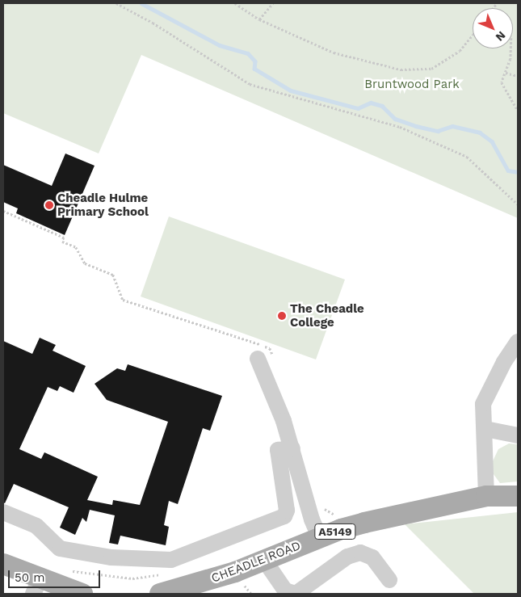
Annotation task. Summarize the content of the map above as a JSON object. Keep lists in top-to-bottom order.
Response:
{
  "streets": {
    "main road": ["A5149", "CHEADLE ROAD"]
  },
  "parks": ["Bruntwood Park"],
  "places": ["Cheadle Hulme Primary School", "The Cheadle College"],
  "scale_bar": "50 m",
  "north": "bottom right"
}
